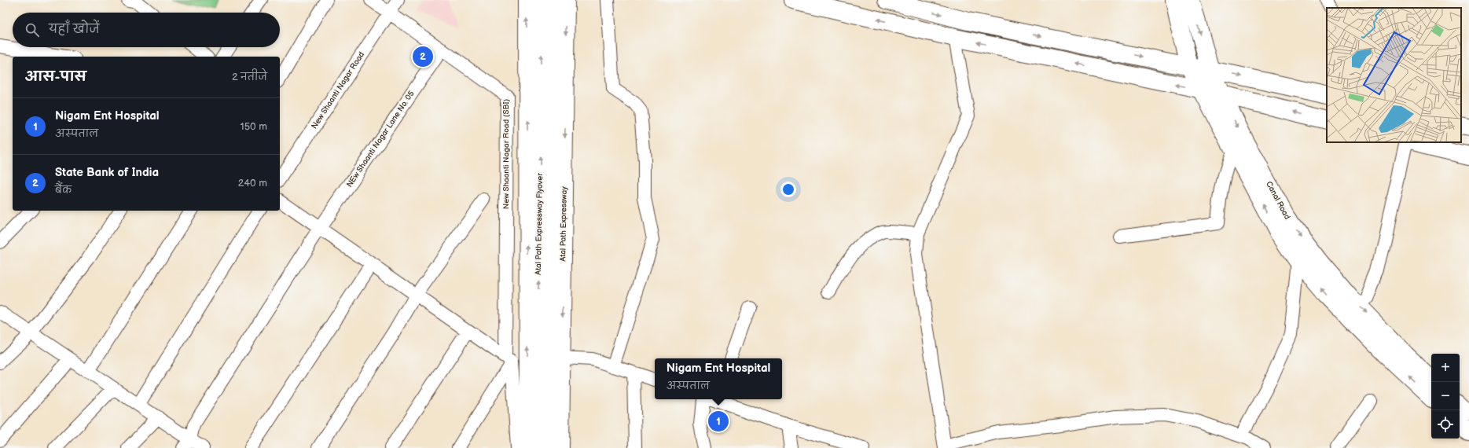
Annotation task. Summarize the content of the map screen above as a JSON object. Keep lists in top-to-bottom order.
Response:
{
  "streets": {
    "main road": ["Canal Road", "Atal Path Expressway Flyover"],
    "street": [
      "New Shaanti Nagar Road",
      "NEw Shaanti Nagar Lane No. 05",
      "New Shaanti Nagar Road (SBI)",
      "Atal Path Expressway"
    ]
  },
  "crossings": [
    ["New Shaanti Nagar Road", "New Shaanti Nagar Road (SBI)"],
    ["NEw Shaanti Nagar Lane No. 05", "New Shaanti Nagar Road (SBI)"]
  ],
  "page": {
    "search": "यहाँ खोजें",
    "pins": ["2", "1"],
    "heading": ["आस-पास", "2 नतीजे"],
    "list": [
      {
        "mark": "1",
        "name": "Nigam Ent Hospital",
        "note": "अस्पताल",
        "value": "150 m"
      },
      {
        "mark": "2",
        "name": "State Bank of India",
        "note": "बैंक",
        "value": "240 m"
      }
    ],
    "map_buttons": ["+", "−"],
    "popup": ["Nigam Ent Hospital", "अस्पताल"]
  }
}
